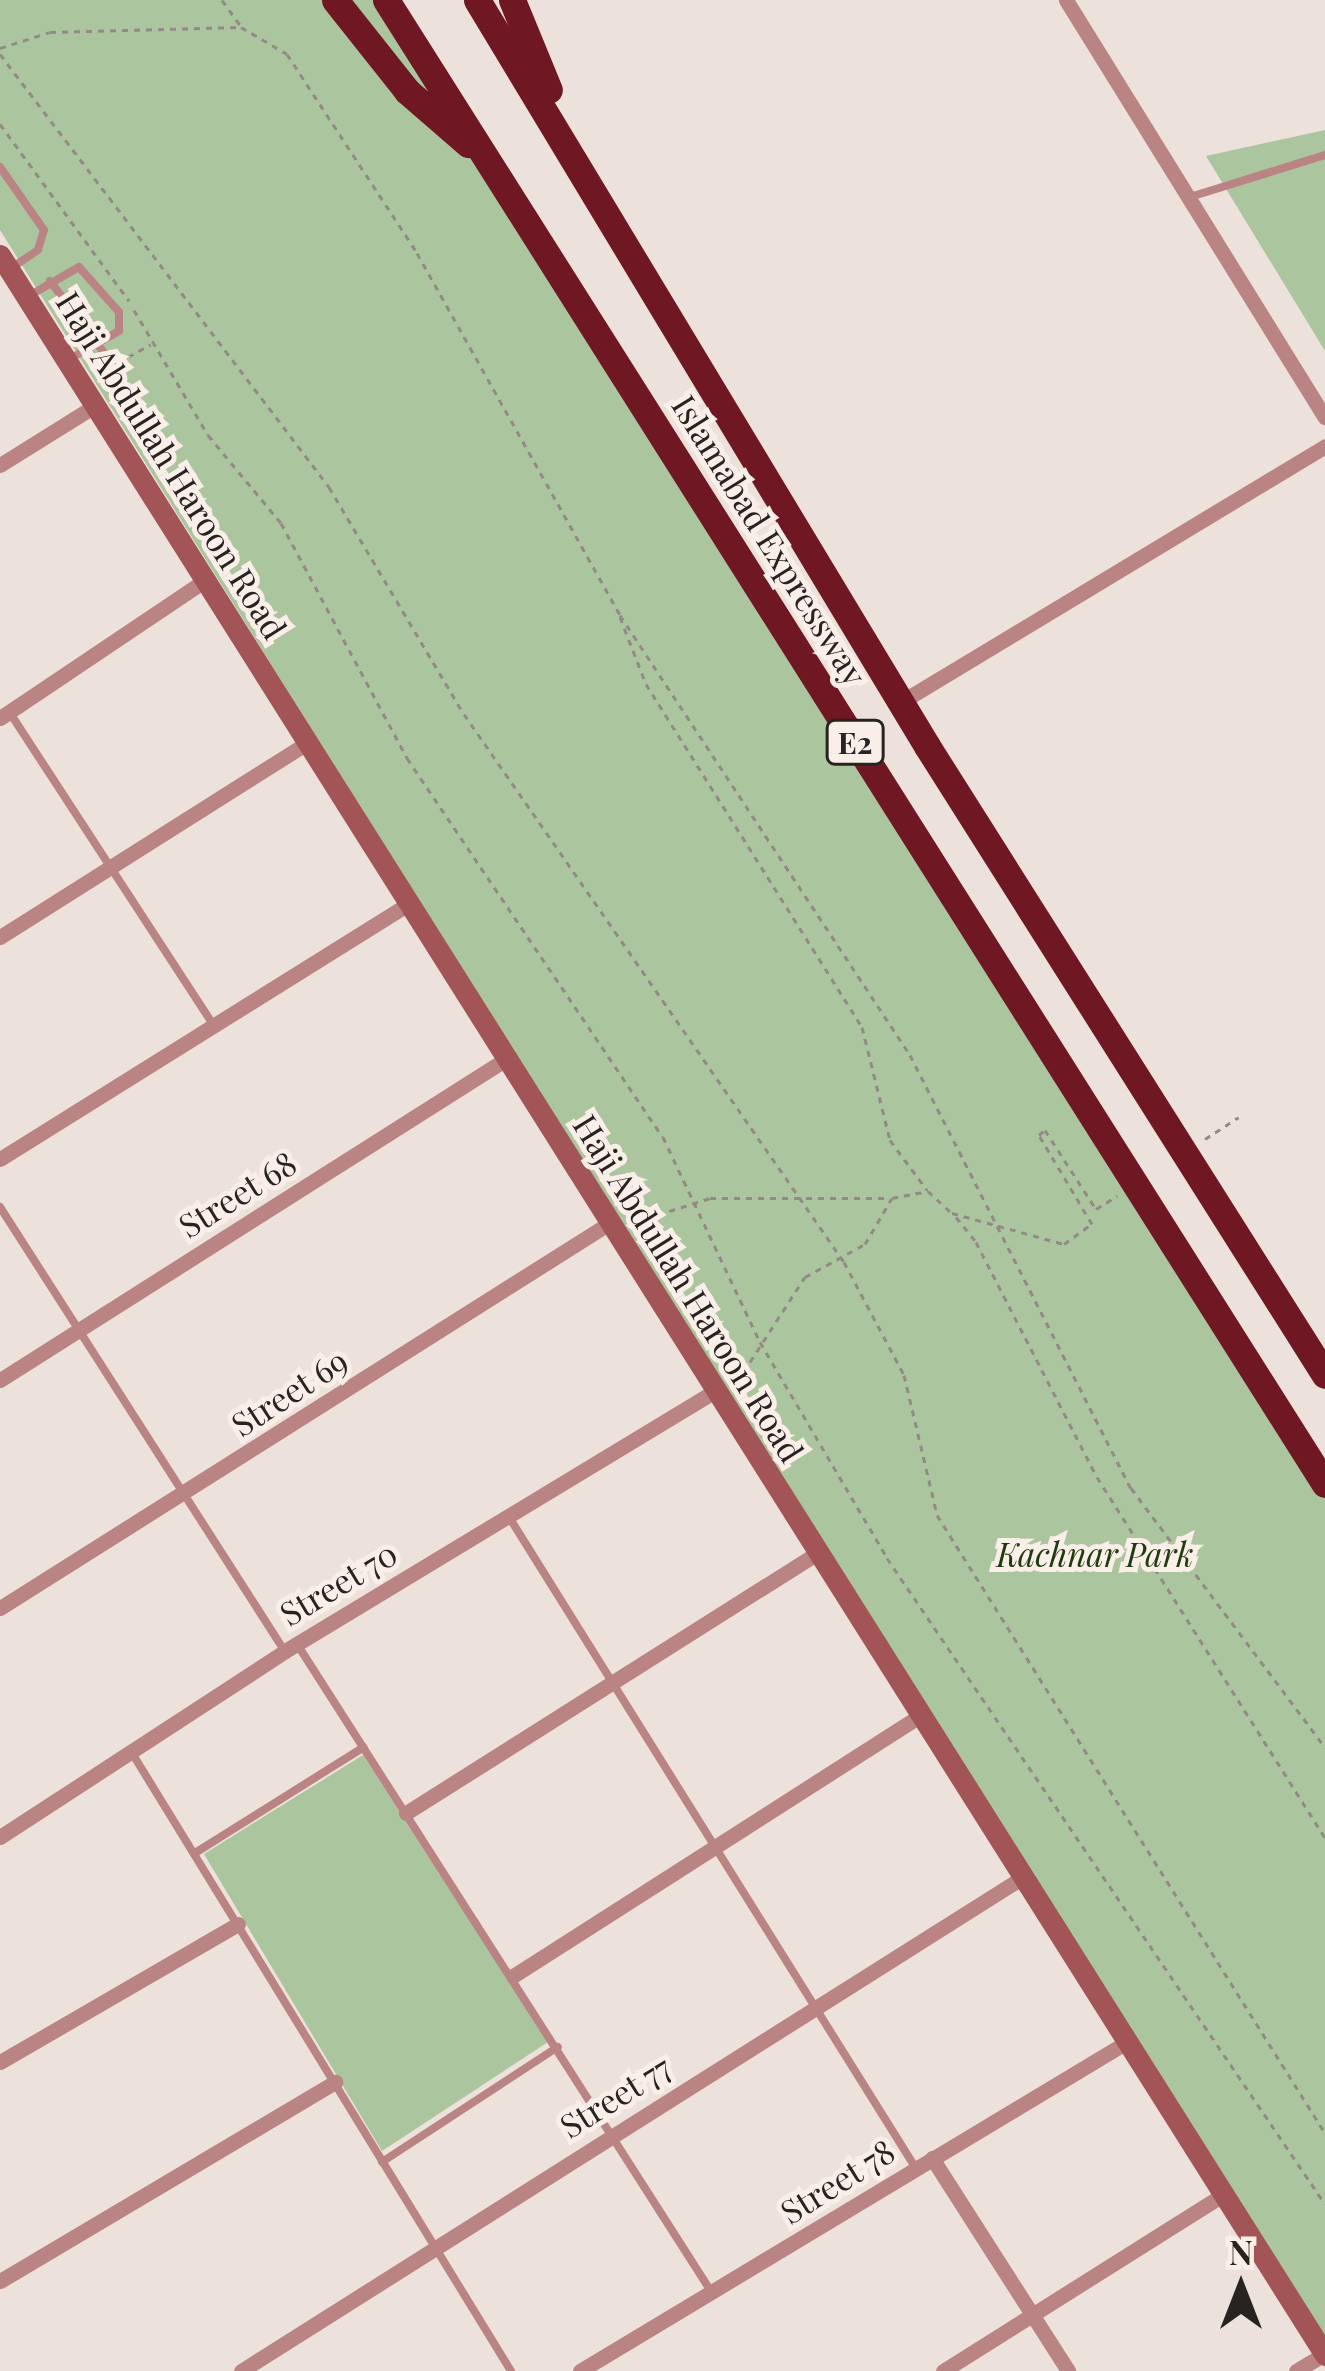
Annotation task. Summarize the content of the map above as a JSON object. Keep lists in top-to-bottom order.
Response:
{
  "streets": {
    "highway": ["Islamabad Expressway", "E2"],
    "street": [
      "Haji Abdullah Haroon Road",
      "Street 68",
      "Street 69",
      "Street 70",
      "Street 77",
      "Street 78"
    ]
  },
  "crossings": [
    ["Haji Abdullah Haroon Road", "Street 68"],
    ["Haji Abdullah Haroon Road", "Street 69"],
    ["Haji Abdullah Haroon Road", "Street 70"],
    ["Haji Abdullah Haroon Road", "Street 77"],
    ["Haji Abdullah Haroon Road", "Street 78"]
  ],
  "parks": ["Kachnar Park"],
  "north": "top"
}
